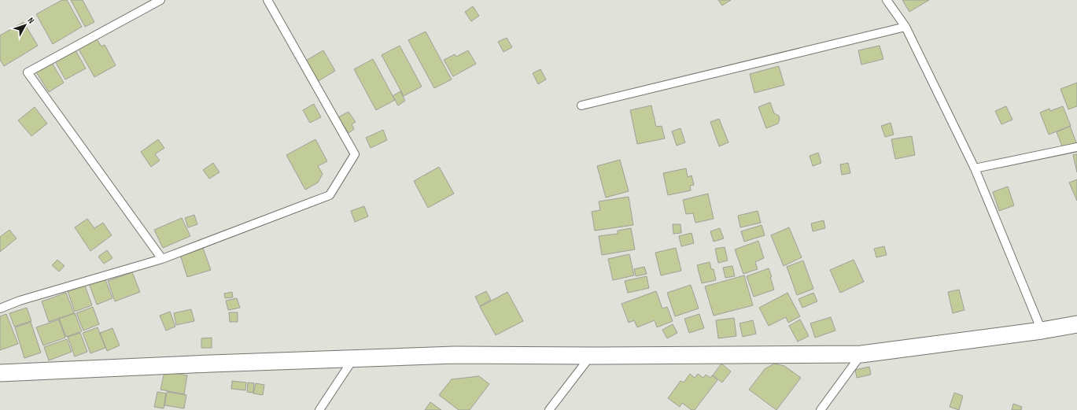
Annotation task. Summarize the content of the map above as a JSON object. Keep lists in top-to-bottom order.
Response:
{
  "north": "top right"
}
